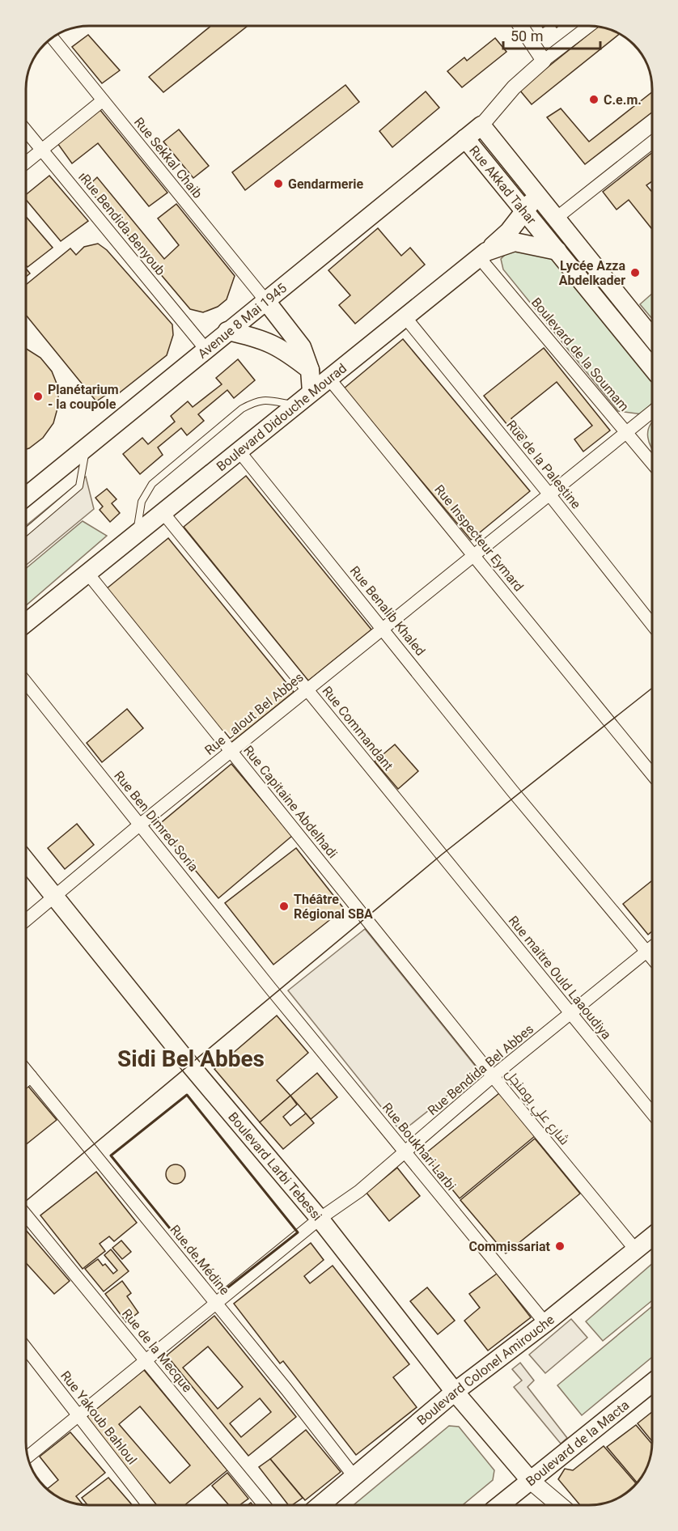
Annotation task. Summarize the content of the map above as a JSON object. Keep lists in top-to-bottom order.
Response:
{
  "streets": {
    "main road": [
      "Rue Akkad Tahar",
      "Avenue 8 Mai 1945",
      "Boulevard Didouche Mourad",
      "Boulevard Larbi Tebessi",
      "Boulevard Colonel Amirouche",
      "Boulevard de la Macta"
    ],
    "street": [
      "Rue Sekkal Chaib",
      "Rue Bendida Benyoub",
      "Boulevard de la Soumam",
      "Rue de la Palestine",
      "Rue Inspecteur Eymard",
      "Rue Benalib Khaled",
      "Rue Lalout Bel Abbes",
      "Rue Commandant",
      "Rue Capitaine Abdelhadi",
      "Rue Ben Dimred Soria",
      "Rue maitre Ould Laaoudiya",
      "Rue Bendida Bel Abbes",
      "شارع علي بومنجل",
      "Rue Boukhari Larbi",
      "Rue de Médine",
      "Rue de la Mecque",
      "Rue Yakoub Bahloul"
    ]
  },
  "crossings": [
    ["Rue Sekkal Chaib", "Avenue 8 Mai 1945"],
    ["Rue Akkad Tahar", "Avenue 8 Mai 1945"],
    ["Rue Akkad Tahar", "Boulevard Didouche Mourad"],
    ["Rue Bendida Benyoub", "Avenue 8 Mai 1945"],
    ["Boulevard de la Soumam", "Boulevard Didouche Mourad"],
    ["Boulevard de la Soumam", "Rue Lalout Bel Abbes"],
    ["Boulevard Didouche Mourad", "Rue de la Palestine"],
    ["Boulevard Didouche Mourad", "Rue Inspecteur Eymard"],
    ["Boulevard Didouche Mourad", "Rue Benalib Khaled"],
    ["Boulevard Didouche Mourad", "Rue Commandant"],
    ["Boulevard Didouche Mourad", "Rue Capitaine Abdelhadi"],
    ["Rue de la Palestine", "Rue Lalout Bel Abbes"],
    ["Rue Inspecteur Eymard", "Rue Lalout Bel Abbes"],
    ["Rue Benalib Khaled", "Rue Lalout Bel Abbes"],
    ["Rue Benalib Khaled", "Rue Bendida Bel Abbes"],
    ["Rue Lalout Bel Abbes", "Rue Commandant"],
    ["Rue Lalout Bel Abbes", "Rue Capitaine Abdelhadi"],
    ["Rue Lalout Bel Abbes", "Rue Ben Dimred Soria"],
    ["Rue Lalout Bel Abbes", "Boulevard Larbi Tebessi"],
    ["Rue Commandant", "Rue maitre Ould Laaoudiya"],
    ["Rue Capitaine Abdelhadi", "شارع علي بومنجل"],
    ["Rue Ben Dimred Soria", "Rue Boukhari Larbi"],
    ["Rue maitre Ould Laaoudiya", "Rue Bendida Bel Abbes"],
    ["Rue Bendida Bel Abbes", "شارع علي بومنجل"],
    ["Rue Bendida Bel Abbes", "Rue Boukhari Larbi"],
    ["Rue Bendida Bel Abbes", "Boulevard Larbi Tebessi"],
    ["Rue Bendida Bel Abbes", "Rue de Médine"],
    ["Rue Bendida Bel Abbes", "Rue de la Mecque"],
    ["Rue Bendida Bel Abbes", "Rue Yakoub Bahloul"],
    ["شارع علي بومنجل", "Boulevard Colonel Amirouche"],
    ["Rue Boukhari Larbi", "Boulevard Colonel Amirouche"],
    ["Boulevard Larbi Tebessi", "Boulevard Colonel Amirouche"],
    ["Boulevard Larbi Tebessi", "Boulevard de la Macta"],
    ["Rue de Médine", "Boulevard Colonel Amirouche"]
  ],
  "districts": ["Sidi Bel Abbes"],
  "places": [
    "C.e.m.",
    "Gendarmerie",
    "Lycée Azza Abdelkader",
    "Planétarium - la coupole",
    "Théâtre Régional SBA",
    "Commissariat"
  ],
  "scale_bar": "50 m"
}
